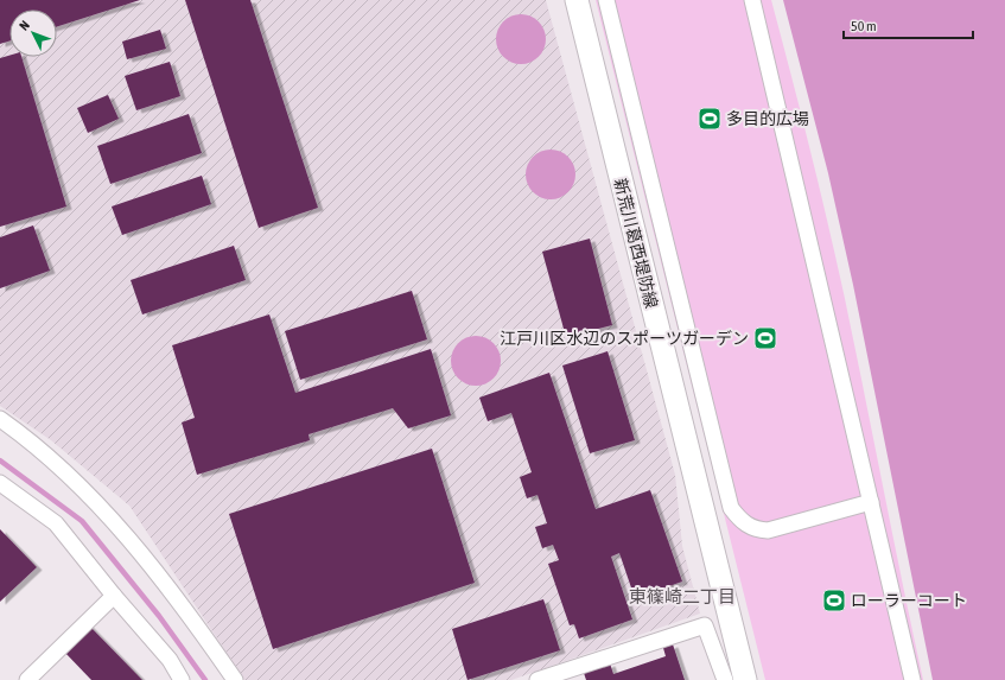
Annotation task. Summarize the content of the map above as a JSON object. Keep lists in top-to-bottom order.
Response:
{
  "streets": {
    "main road": ["新荒川葛西堤防線"]
  },
  "districts": ["東篠崎二丁目"],
  "places": {
    "sports": ["多目的広場", "江戸川区水辺のスポーツガーデン", "ローラーコート"]
  },
  "scale_bar": "50 m",
  "north": "top left"
}
